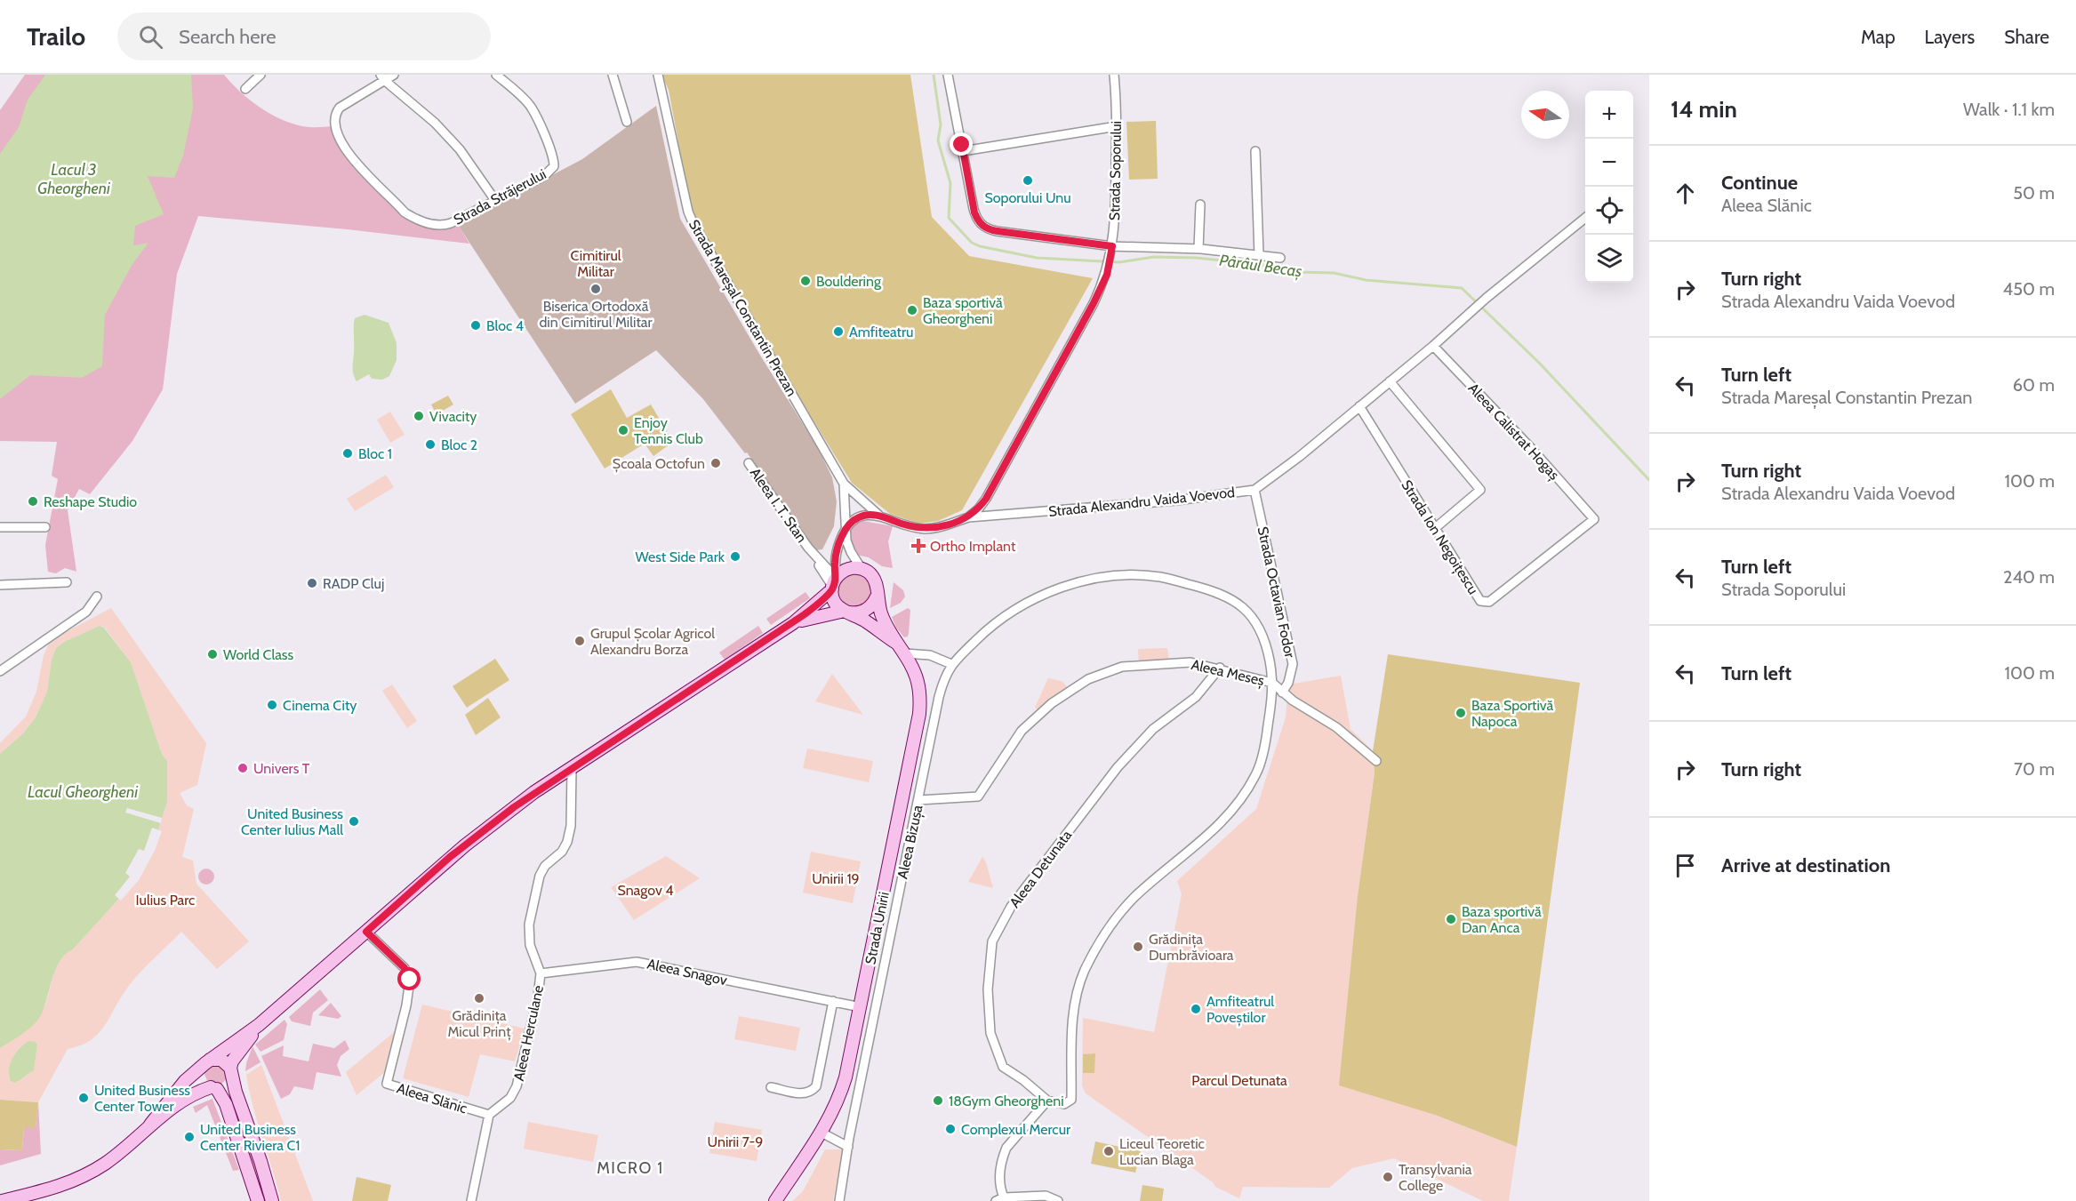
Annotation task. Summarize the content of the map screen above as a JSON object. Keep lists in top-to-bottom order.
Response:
{
  "streets": {
    "main road": ["Strada Unirii"],
    "street": [
      "Strada Soporului",
      "Strada Străjerului",
      "Strada Mareșal Constantin Prezan",
      "Aleea Calistrat Hogaș",
      "Strada Alexandru Vaida Voevod",
      "Aleea I. T. Stan",
      "Strada Ion Negoițescu",
      "Strada Octavian Fodor",
      "Aleea Meseș",
      "Aleea Bizușa",
      "Aleea Detunata",
      "Aleea Snagov",
      "Aleea Herculane",
      "Aleea Slănic"
    ]
  },
  "crossings": [
    ["Strada Soporului", "Strada Alexandru Vaida Voevod"],
    ["Strada Mareșal Constantin Prezan", "Strada Alexandru Vaida Voevod"],
    ["Strada Mareșal Constantin Prezan", "Aleea I. T. Stan"],
    ["Strada Mareșal Constantin Prezan", "Strada Unirii"],
    ["Aleea Calistrat Hogaș", "Strada Alexandru Vaida Voevod"],
    ["Aleea Calistrat Hogaș", "Strada Ion Negoițescu"],
    ["Strada Alexandru Vaida Voevod", "Strada Ion Negoițescu"],
    ["Strada Alexandru Vaida Voevod", "Strada Octavian Fodor"],
    ["Aleea I. T. Stan", "Strada Unirii"],
    ["Aleea Meseș", "Aleea Bizușa"],
    ["Aleea Meseș", "Aleea Detunata"],
    ["Aleea Bizușa", "Aleea Detunata"],
    ["Strada Unirii", "Aleea Snagov"],
    ["Aleea Snagov", "Aleea Herculane"],
    ["Aleea Herculane", "Aleea Slănic"]
  ],
  "districts": ["MICRO 1"],
  "water": ["Lacul 3 Gheorgheni", "Pârâul Becaș", "Lacul Gheorgheni"],
  "parks": [
    "Cimitirul Militar",
    "Unirii 19",
    "Snagov 4",
    "Iulius Parc",
    "Parcul Detunata",
    "Unirii 7-9"
  ],
  "places": {
    "other": [
      "Soporului Unu",
      "Bouldering",
      "Biserica Ortodoxă din Cimitirul Militar",
      "Baza sportivă Gheorgheni",
      "Bloc 4",
      "Amfiteatru",
      "Vivacity",
      "Enjoy Tennis Club",
      "Bloc 2",
      "Bloc 1",
      "Școala Octofun",
      "Reshape Studio",
      "West Side Park",
      "RADP Cluj",
      "Grupul Școlar Agricol Alexandru Borza",
      "World Class",
      "Cinema City",
      "Baza Sportivă Napoca",
      "Univers T",
      "United Business Center Iulius Mall",
      "Baza sportivă Dan Anca",
      "Grădinița Dumbrăvioara",
      "Grădinița Micul Prinț",
      "Amfiteatrul Poveștilor",
      "United Business Center Tower",
      "18Gym Gheorgheni",
      "Complexul Mercur",
      "United Business Center Riviera C1",
      "Liceul Teoretic Lucian Blaga",
      "Transylvania College"
    ],
    "health": ["Ortho Implant"]
  },
  "north": "left",
  "page": {
    "header": "Trailo",
    "search": "Search here",
    "nav": ["Map", "Layers", "Share"],
    "heading": ["14 min", "Walk · 1.1 km"],
    "map_buttons": ["+", "−"],
    "list": [
      ["Continue", "Aleea Slănic", "50 m"],
      ["Turn right", "Strada Alexandru Vaida Voevod", "450 m"],
      ["Turn left", "Strada Mareșal Constantin Prezan", "60 m"],
      ["Turn right", "Strada Alexandru Vaida Voevod", "100 m"],
      ["Turn left", "Strada Soporului", "240 m"],
      ["Turn left", "100 m"],
      ["Turn right", "70 m"],
      "Arrive at destination"
    ]
  }
}
